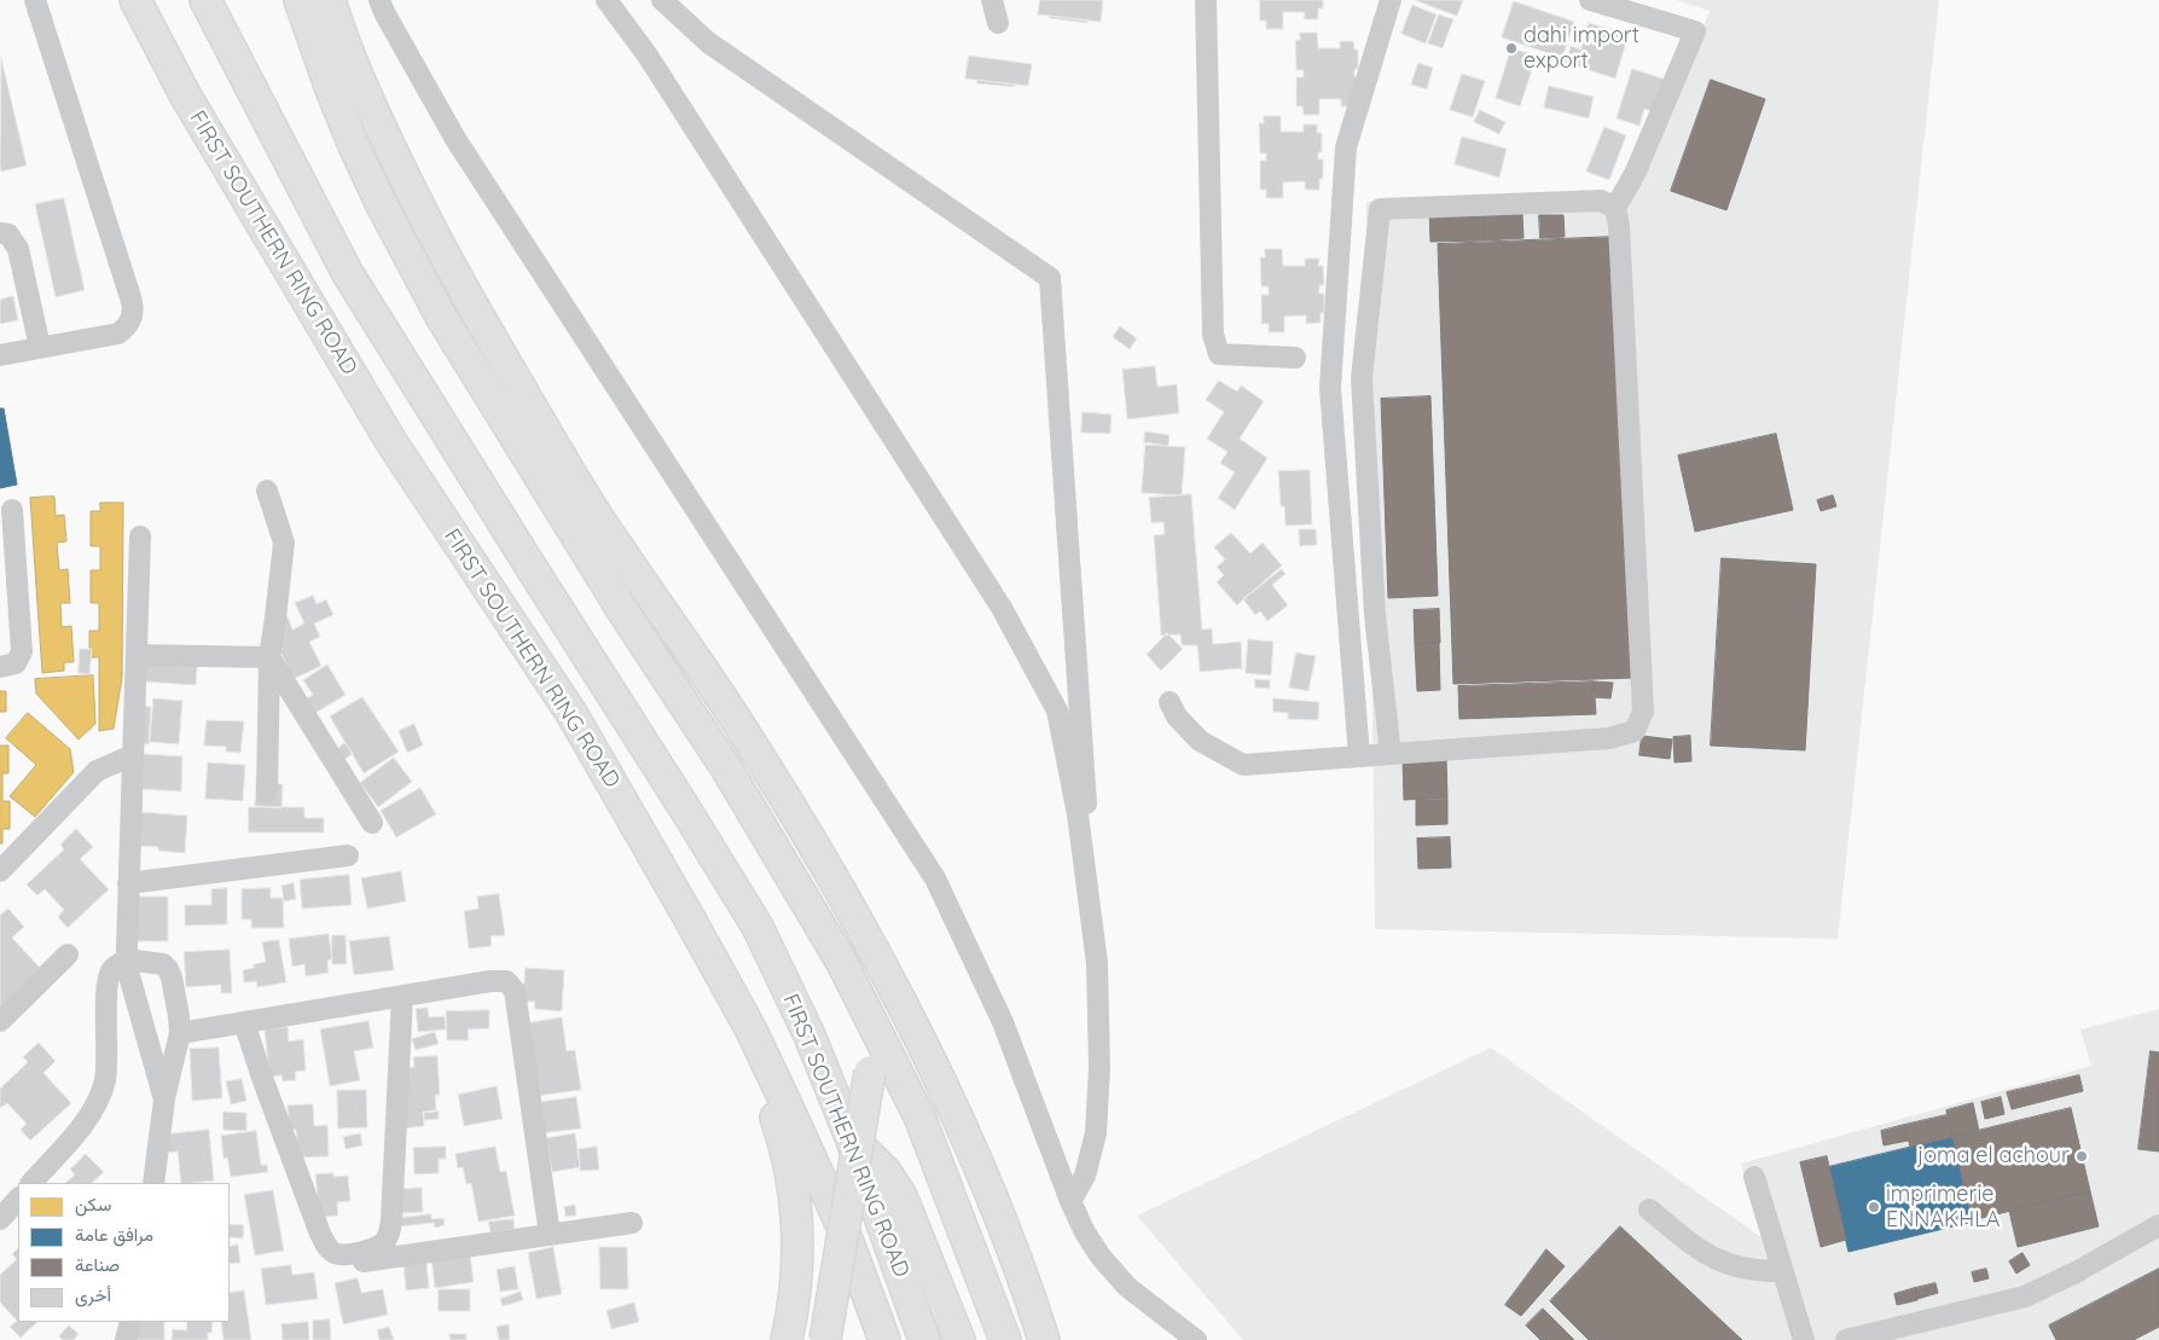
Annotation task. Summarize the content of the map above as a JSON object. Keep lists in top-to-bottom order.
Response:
{
  "streets": {
    "highway": ["FIRST SOUTHERN RING ROAD"]
  },
  "places": ["dahi import export", "joma el achour", "imprimerie ENNAKHLA"],
  "legend": [
    "سكن",
    "مرافق عامة",
    "صناعة",
    "أخرى"
  ]
}
